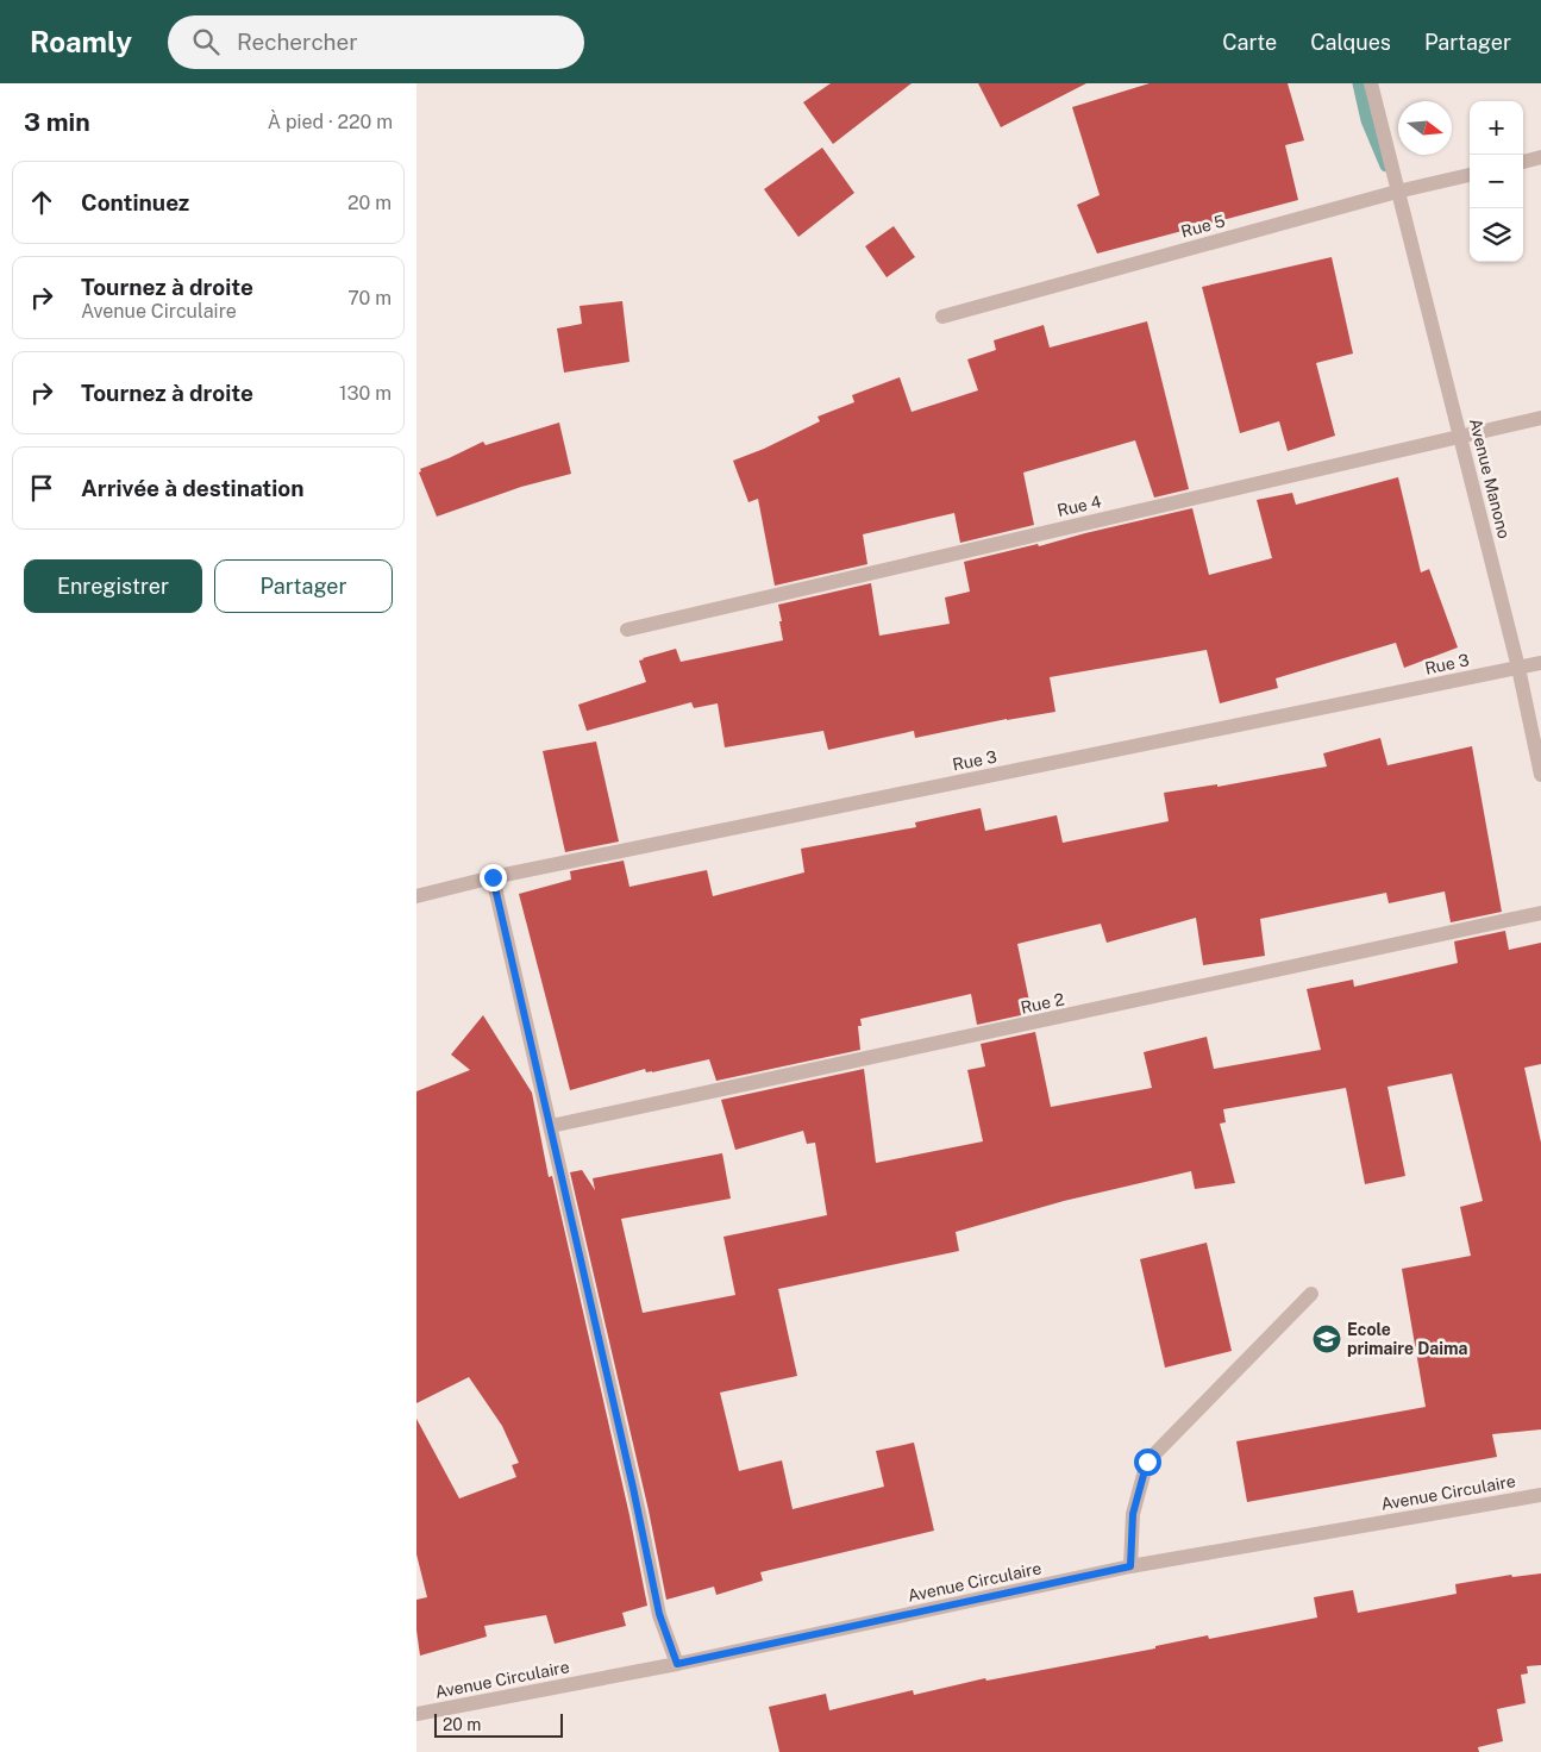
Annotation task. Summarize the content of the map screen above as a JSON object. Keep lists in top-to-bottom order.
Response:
{
  "streets": {
    "street": [
      "Rue 5",
      "Avenue Manono",
      "Rue 4",
      "Rue 3",
      "Rue 2",
      "Avenue Circulaire"
    ]
  },
  "crossings": [
    ["Rue 5", "Avenue Manono"],
    ["Avenue Manono", "Rue 4"],
    ["Avenue Manono", "Rue 3"]
  ],
  "places": {
    "school or university": ["Ecole primaire Daima"]
  },
  "scale_bar": "20 m",
  "north": "right",
  "page": {
    "header": "Roamly",
    "search": "Rechercher",
    "nav": ["Carte", "Calques", "Partager"],
    "heading": ["3 min", "À pied · 220 m"],
    "map_buttons": ["+", "−"],
    "list": [
      ["Continuez", "20 m"],
      ["Tournez à droite", "Avenue Circulaire", "70 m"],
      ["Tournez à droite", "130 m"],
      "Arrivée à destination"
    ],
    "buttons": ["Enregistrer", "Partager"],
    "scale": "20 m"
  }
}
